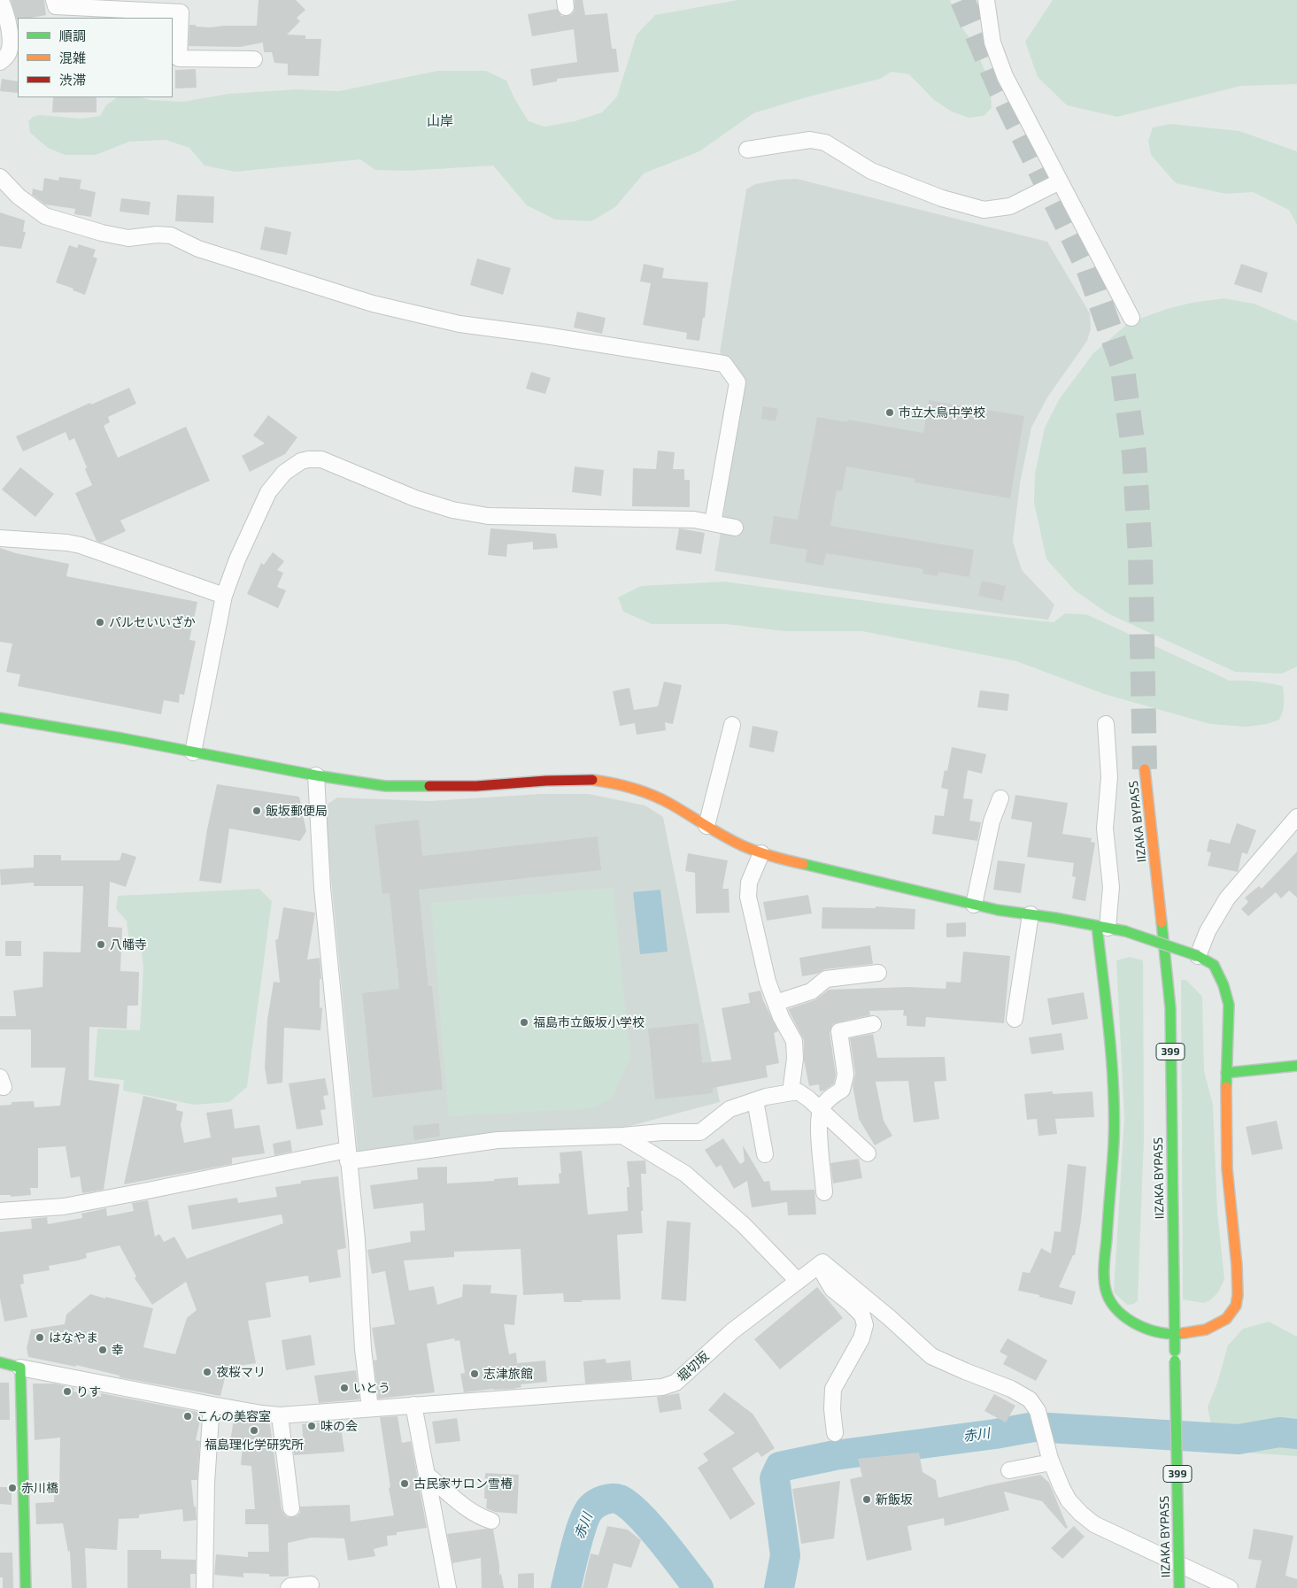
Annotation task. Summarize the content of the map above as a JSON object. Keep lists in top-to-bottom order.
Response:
{
  "streets": {
    "main road": ["IIZAKA BYPASS", "399"],
    "street": ["堀切坂"]
  },
  "districts": ["山岸"],
  "water": ["赤川"],
  "places": [
    "市立大鳥中学校",
    "パルセいいざか",
    "飯坂郵便局",
    "八幡寺",
    "福島市立飯坂小学校",
    "はなやま",
    "幸",
    "夜桜マリ",
    "志津旅館",
    "いとう",
    "りす",
    "こんの美容室",
    "味の会",
    "福島理化学研究所",
    "古民家サロン雪椿",
    "赤川橋",
    "新飯坂"
  ],
  "legend": ["順調", "混雑", "渋滞"]
}
